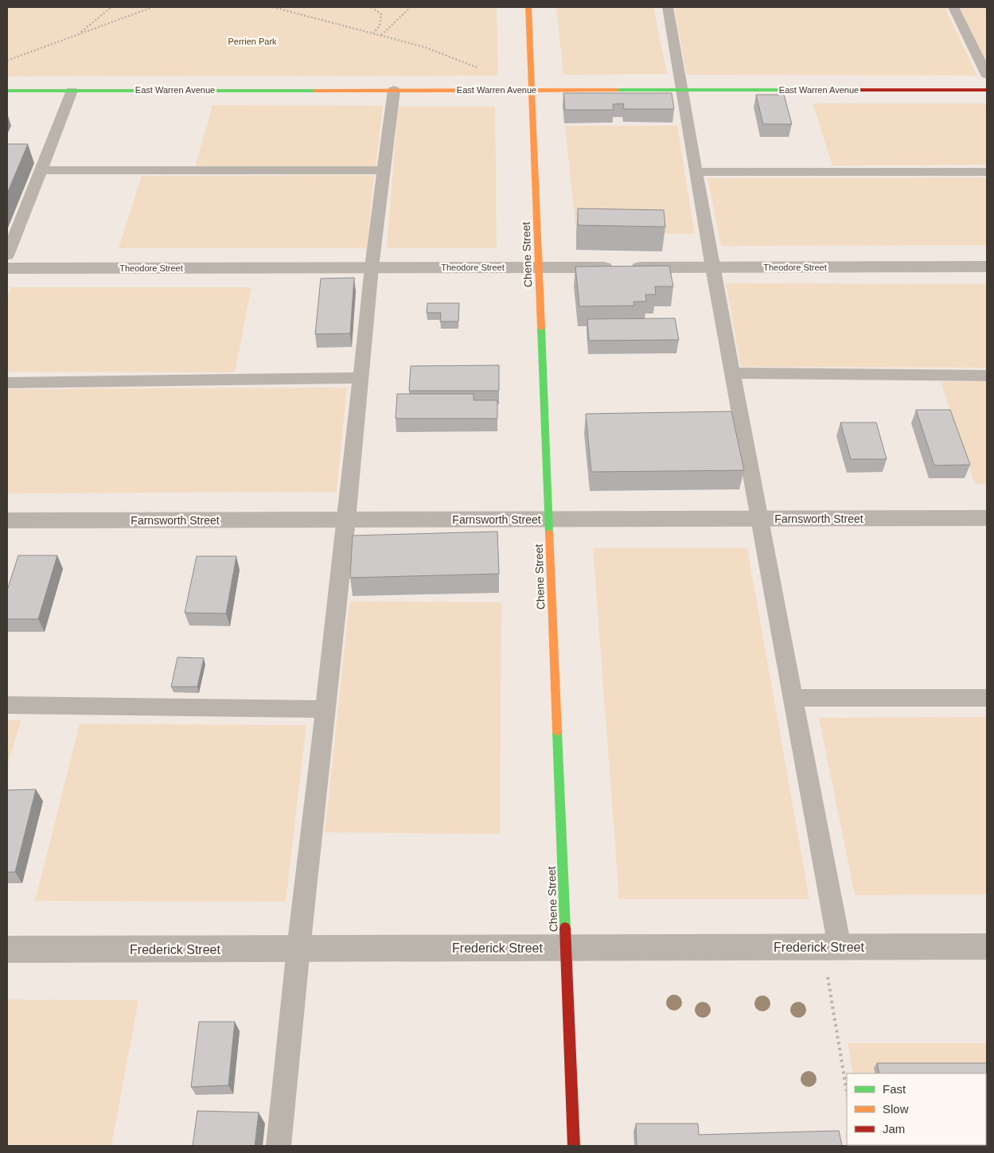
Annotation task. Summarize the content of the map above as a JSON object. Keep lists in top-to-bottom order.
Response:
{
  "streets": {
    "street": [
      "East Warren Avenue",
      "Chene Street",
      "Theodore Street",
      "Farnsworth Street",
      "Frederick Street"
    ]
  },
  "crossings": [
    ["East Warren Avenue", "Chene Street"],
    ["Chene Street", "Theodore Street"],
    ["Chene Street", "Farnsworth Street"],
    ["Chene Street", "Frederick Street"]
  ],
  "parks": ["Perrien Park"],
  "legend": ["Fast", "Slow", "Jam"]
}
